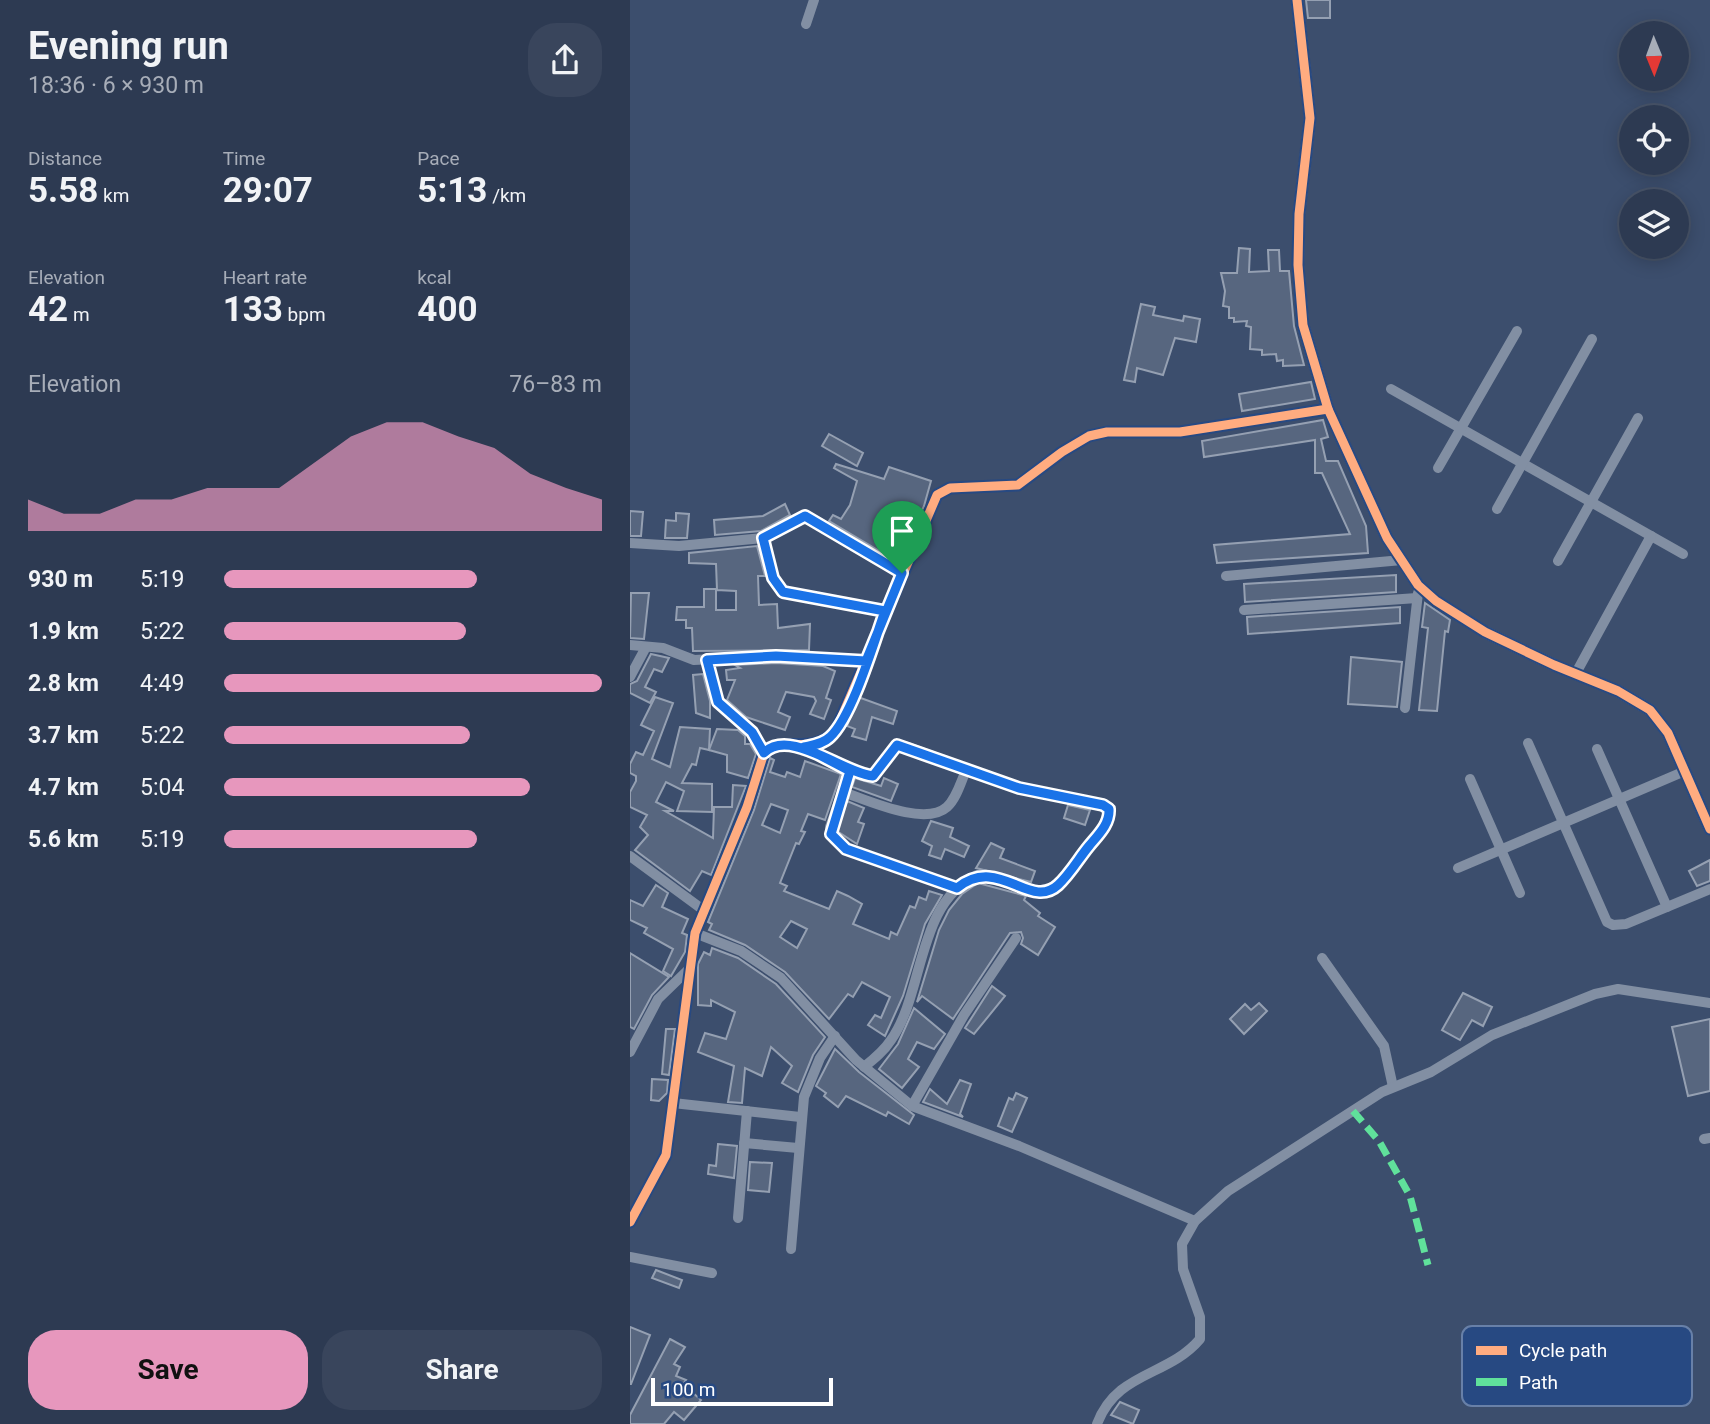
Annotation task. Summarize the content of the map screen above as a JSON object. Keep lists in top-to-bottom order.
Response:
{
  "legend": ["Cycle path", "Path"],
  "scale_bar": "100 m",
  "north": "bottom",
  "page": {
    "heading": ["Evening run", "18:36 · 6 × 930 m"],
    "stats": [
      ["Distance", "5.58 km"],
      ["Time", "29:07"],
      ["Pace", "5:13 /km"],
      ["Elevation", "42 m"],
      ["Heart rate", "133 bpm"],
      ["kcal", "400"]
    ],
    "chart": ["Elevation", "76–83 m"],
    "list": [
      {
        "name": "930 m",
        "note": "5:19"
      },
      {
        "name": "1.9 km",
        "note": "5:22"
      },
      {
        "name": "2.8 km",
        "note": "4:49"
      },
      {
        "name": "3.7 km",
        "note": "5:22"
      },
      {
        "name": "4.7 km",
        "note": "5:04"
      },
      {
        "name": "5.6 km",
        "note": "5:19"
      }
    ],
    "buttons": ["Save", "Share"],
    "scale": "100 m"
  }
}
